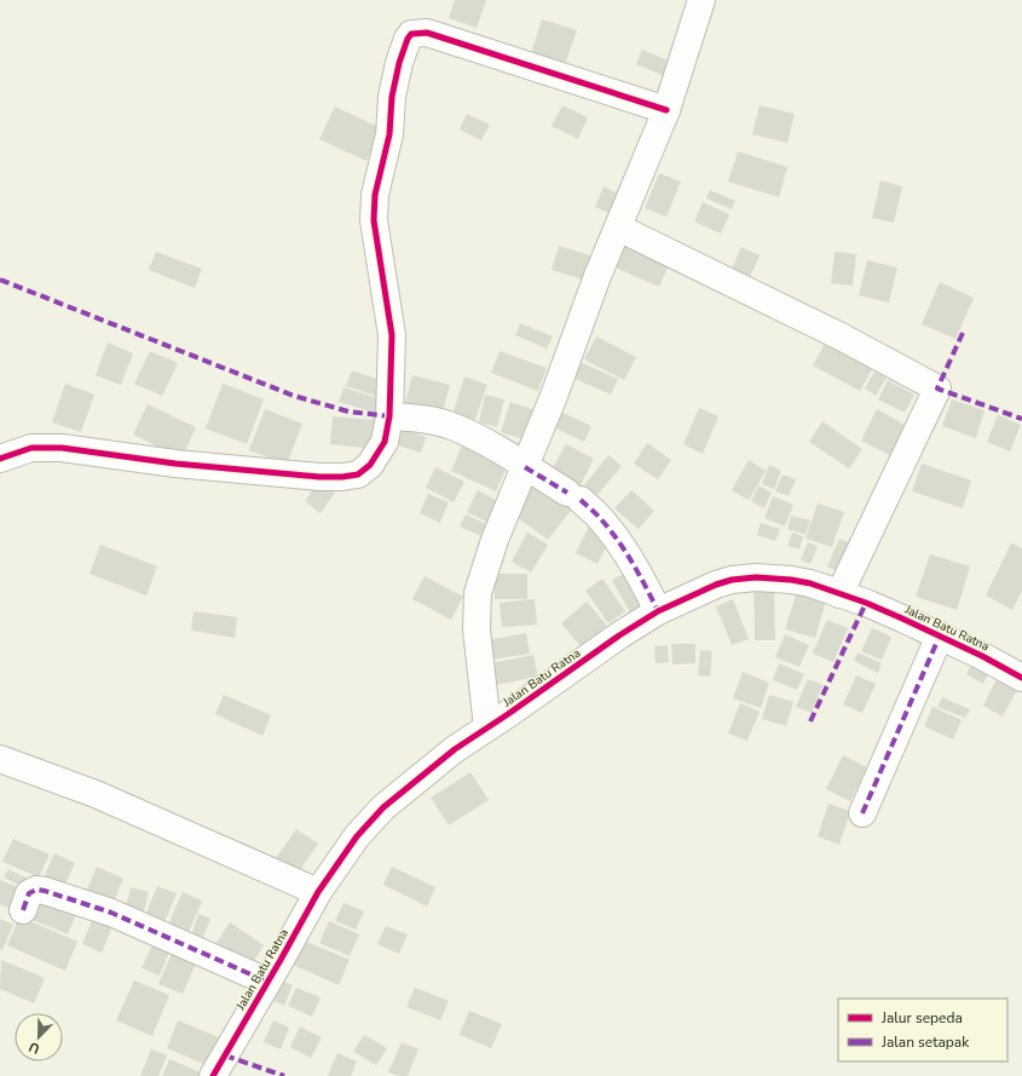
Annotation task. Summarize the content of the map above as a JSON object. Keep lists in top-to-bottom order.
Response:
{
  "streets": {
    "street": ["Jalan Batu Ratna"]
  },
  "legend": ["Jalur sepeda", "Jalan setapak"],
  "north": "bottom left"
}
